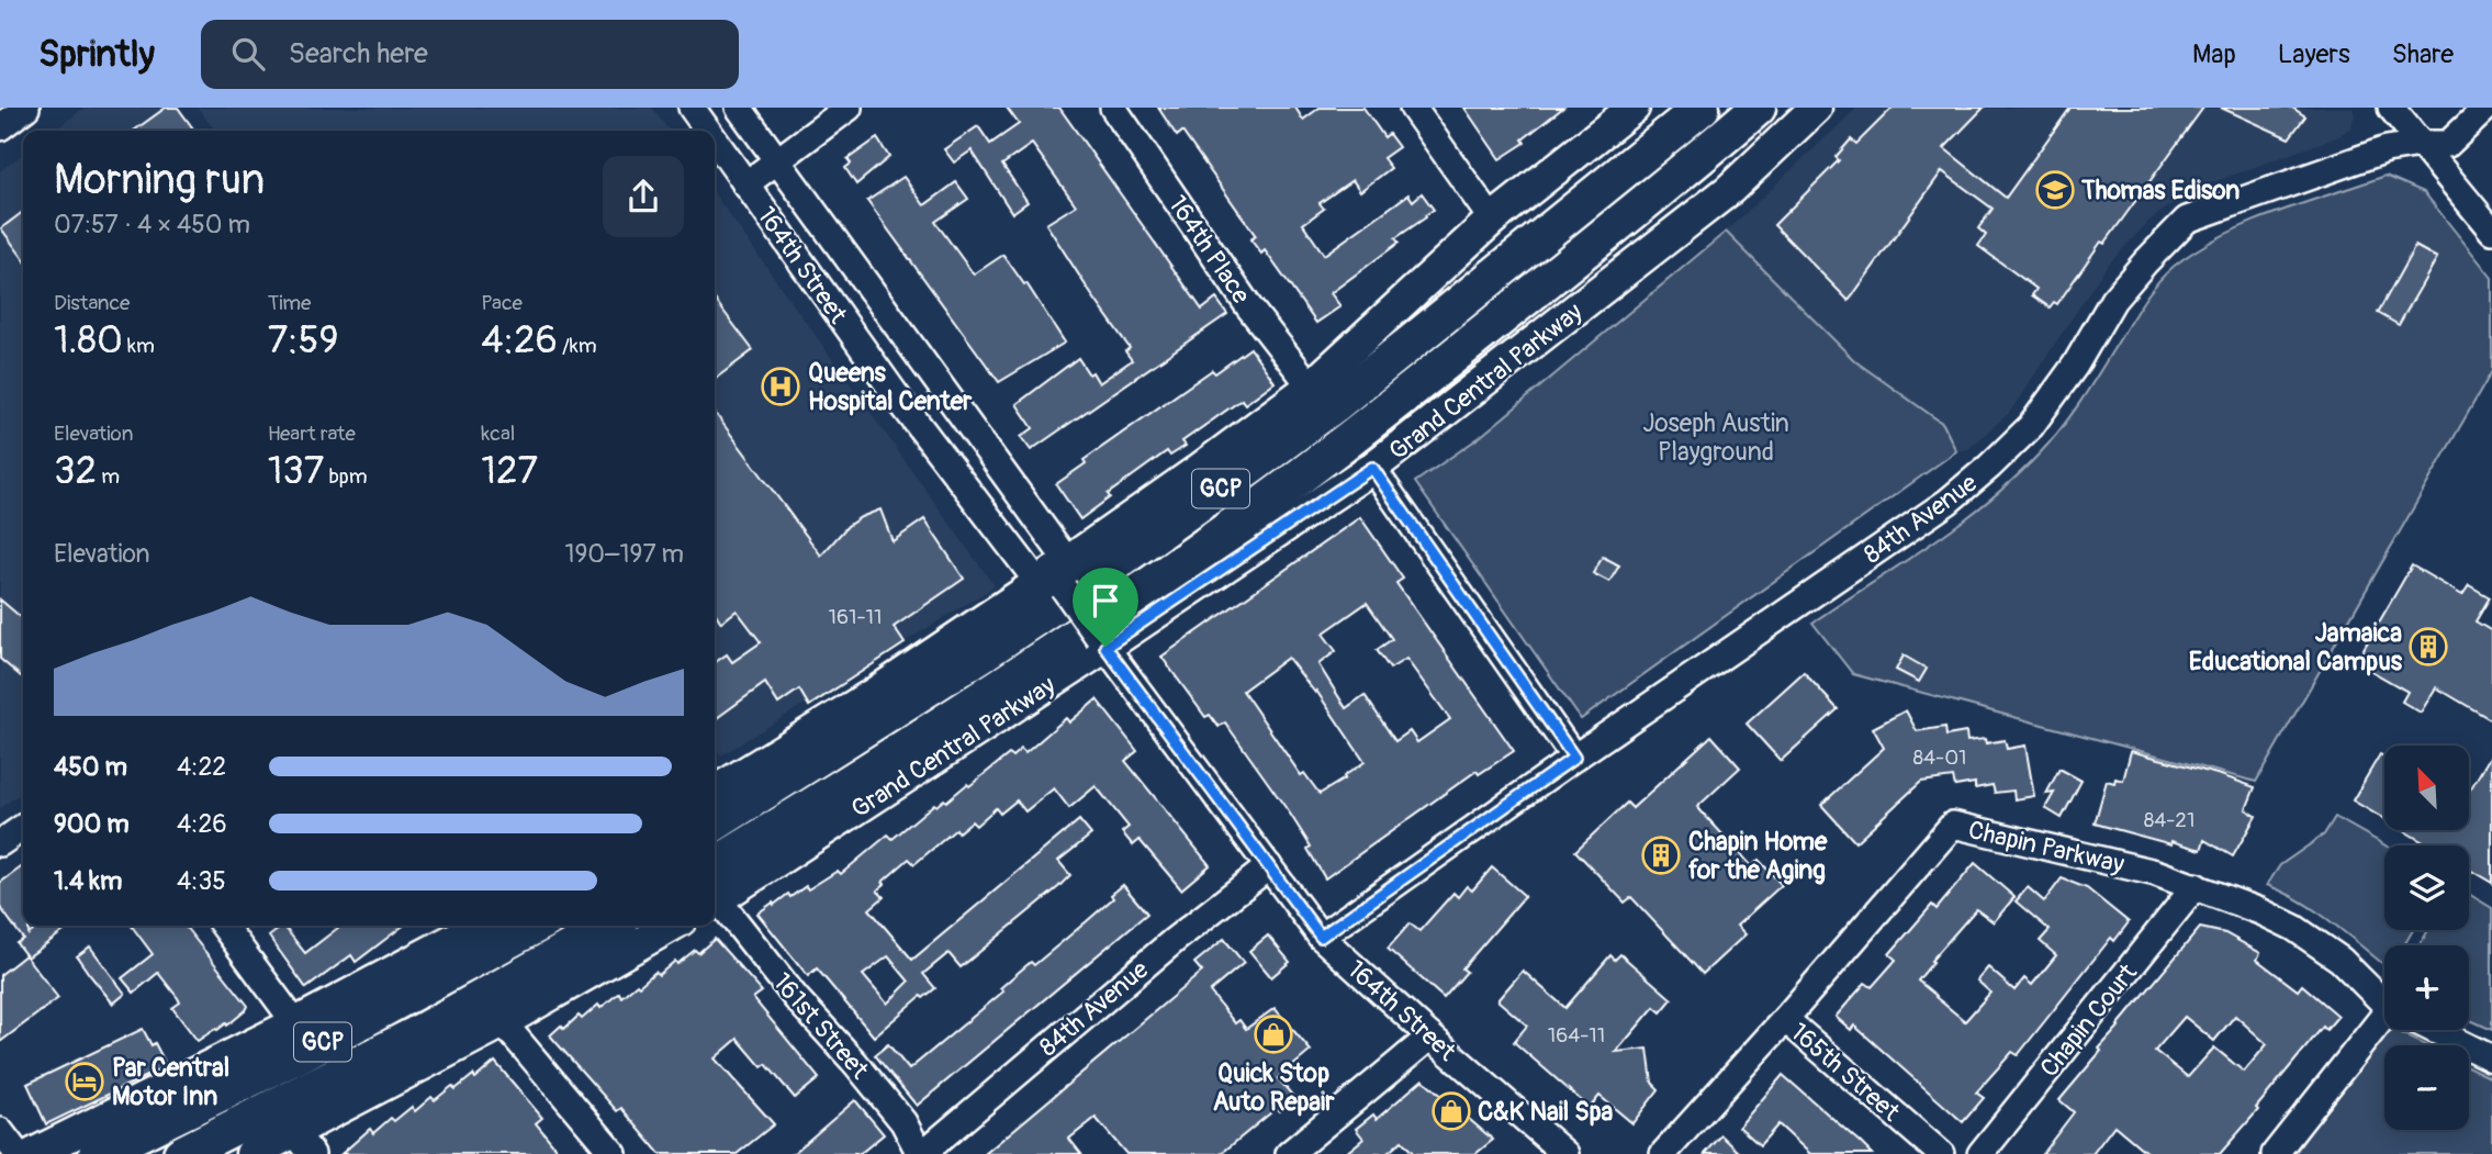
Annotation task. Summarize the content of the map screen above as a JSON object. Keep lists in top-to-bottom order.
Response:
{
  "streets": {
    "highway": ["Grand Central Parkway", "GCP"],
    "street": [
      "164th Place",
      "164th Street",
      "84th Avenue",
      "Chapin Parkway",
      "Chapin Court",
      "161st Street",
      "165th Street"
    ]
  },
  "crossings": [
    ["164th Street", "Grand Central Parkway"],
    ["164th Street", "84th Avenue"],
    ["84th Avenue", "161st Street"],
    ["Chapin Parkway", "Chapin Court"],
    ["Chapin Parkway", "165th Street"]
  ],
  "parks": ["Joseph Austin Playground"],
  "places": {
    "school or university": ["Thomas Edison"],
    "hospital": ["Queens Hospital Center"],
    "building": ["Jamaica Educational Campus", "Chapin Home for the Aging"],
    "shop": ["Quick Stop Auto Repair", "C&K Nail Spa"],
    "hotel": ["Par Central Motor Inn"]
  },
  "house_numbers": [
    "161-11",
    "84-01",
    "84-21",
    "164-11"
  ],
  "north": "top left",
  "page": {
    "header": "Sprintly",
    "search": "Search here",
    "nav": ["Map", "Layers", "Share"],
    "heading": ["Morning run", "07:57 · 4 × 450 m"],
    "stats": [
      ["Distance", "1.80 km"],
      ["Time", "7:59"],
      ["Pace", "4:26 /km"],
      ["Elevation", "32 m"],
      ["Heart rate", "137 bpm"],
      ["kcal", "127"]
    ],
    "chart": ["Elevation", "190–197 m"],
    "list": [
      {
        "name": "450 m",
        "note": "4:22"
      },
      {
        "name": "900 m",
        "note": "4:26"
      },
      {
        "name": "1.4 km",
        "note": "4:35"
      }
    ],
    "map_buttons": ["+", "−"]
  }
}
